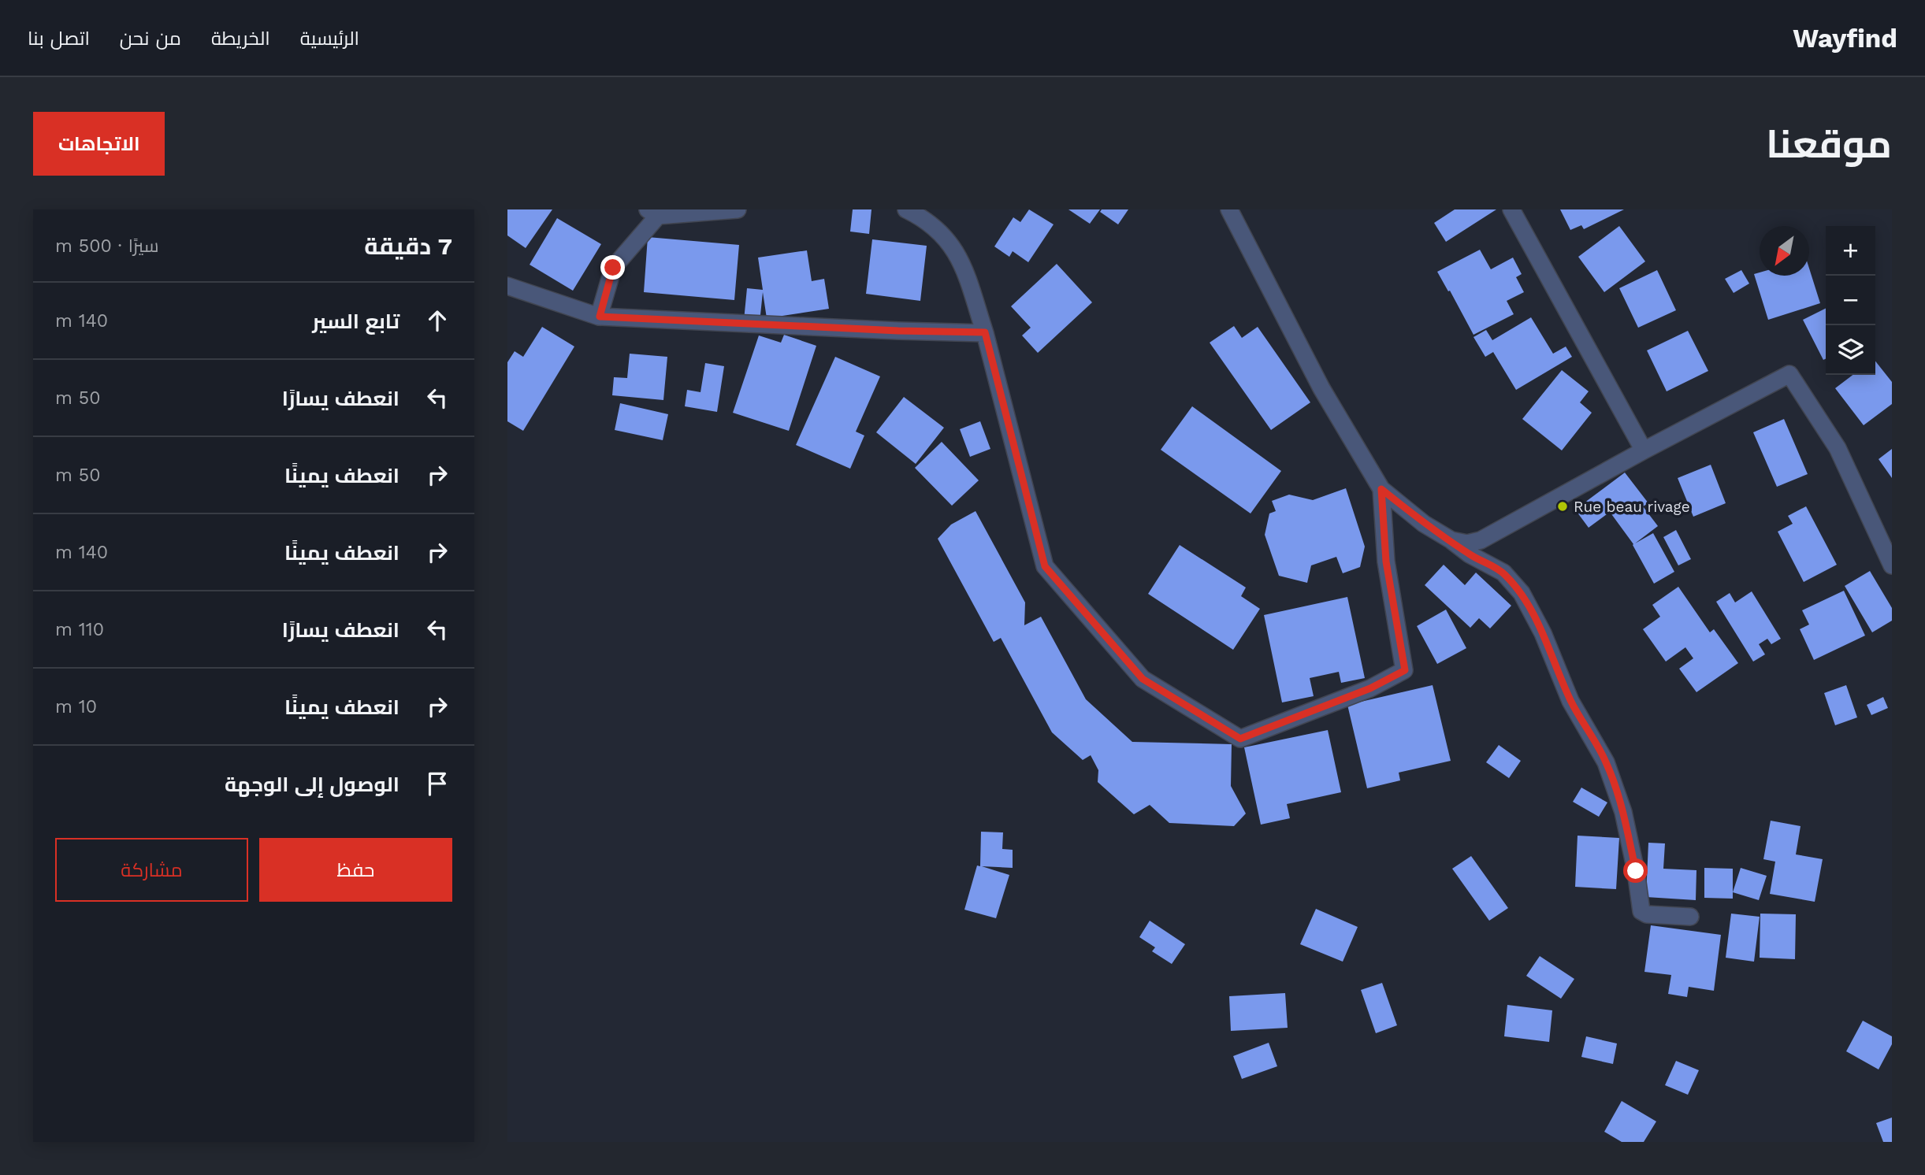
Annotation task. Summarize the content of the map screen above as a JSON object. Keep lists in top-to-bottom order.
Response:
{
  "places": ["Rue beau rivage"],
  "north": "bottom left",
  "page": {
    "header": "Wayfind",
    "nav": [
      "الرئيسية",
      "الخريطة",
      "من نحن",
      "اتصل بنا"
    ],
    "title": "موقعنا",
    "buttons": [
      "الاتجاهات",
      ["حفظ", "مشاركة"]
    ],
    "heading": ["7 دقيقة", "سيرًا · 500 m"],
    "map_buttons": ["+", "−"],
    "list": [
      ["تابع السير", "140 m"],
      ["انعطف يسارًا", "50 m"],
      ["انعطف يمينًا", "50 m"],
      ["انعطف يمينًا", "140 m"],
      ["انعطف يسارًا", "110 m"],
      ["انعطف يمينًا", "10 m"],
      "الوصول إلى الوجهة"
    ]
  }
}
